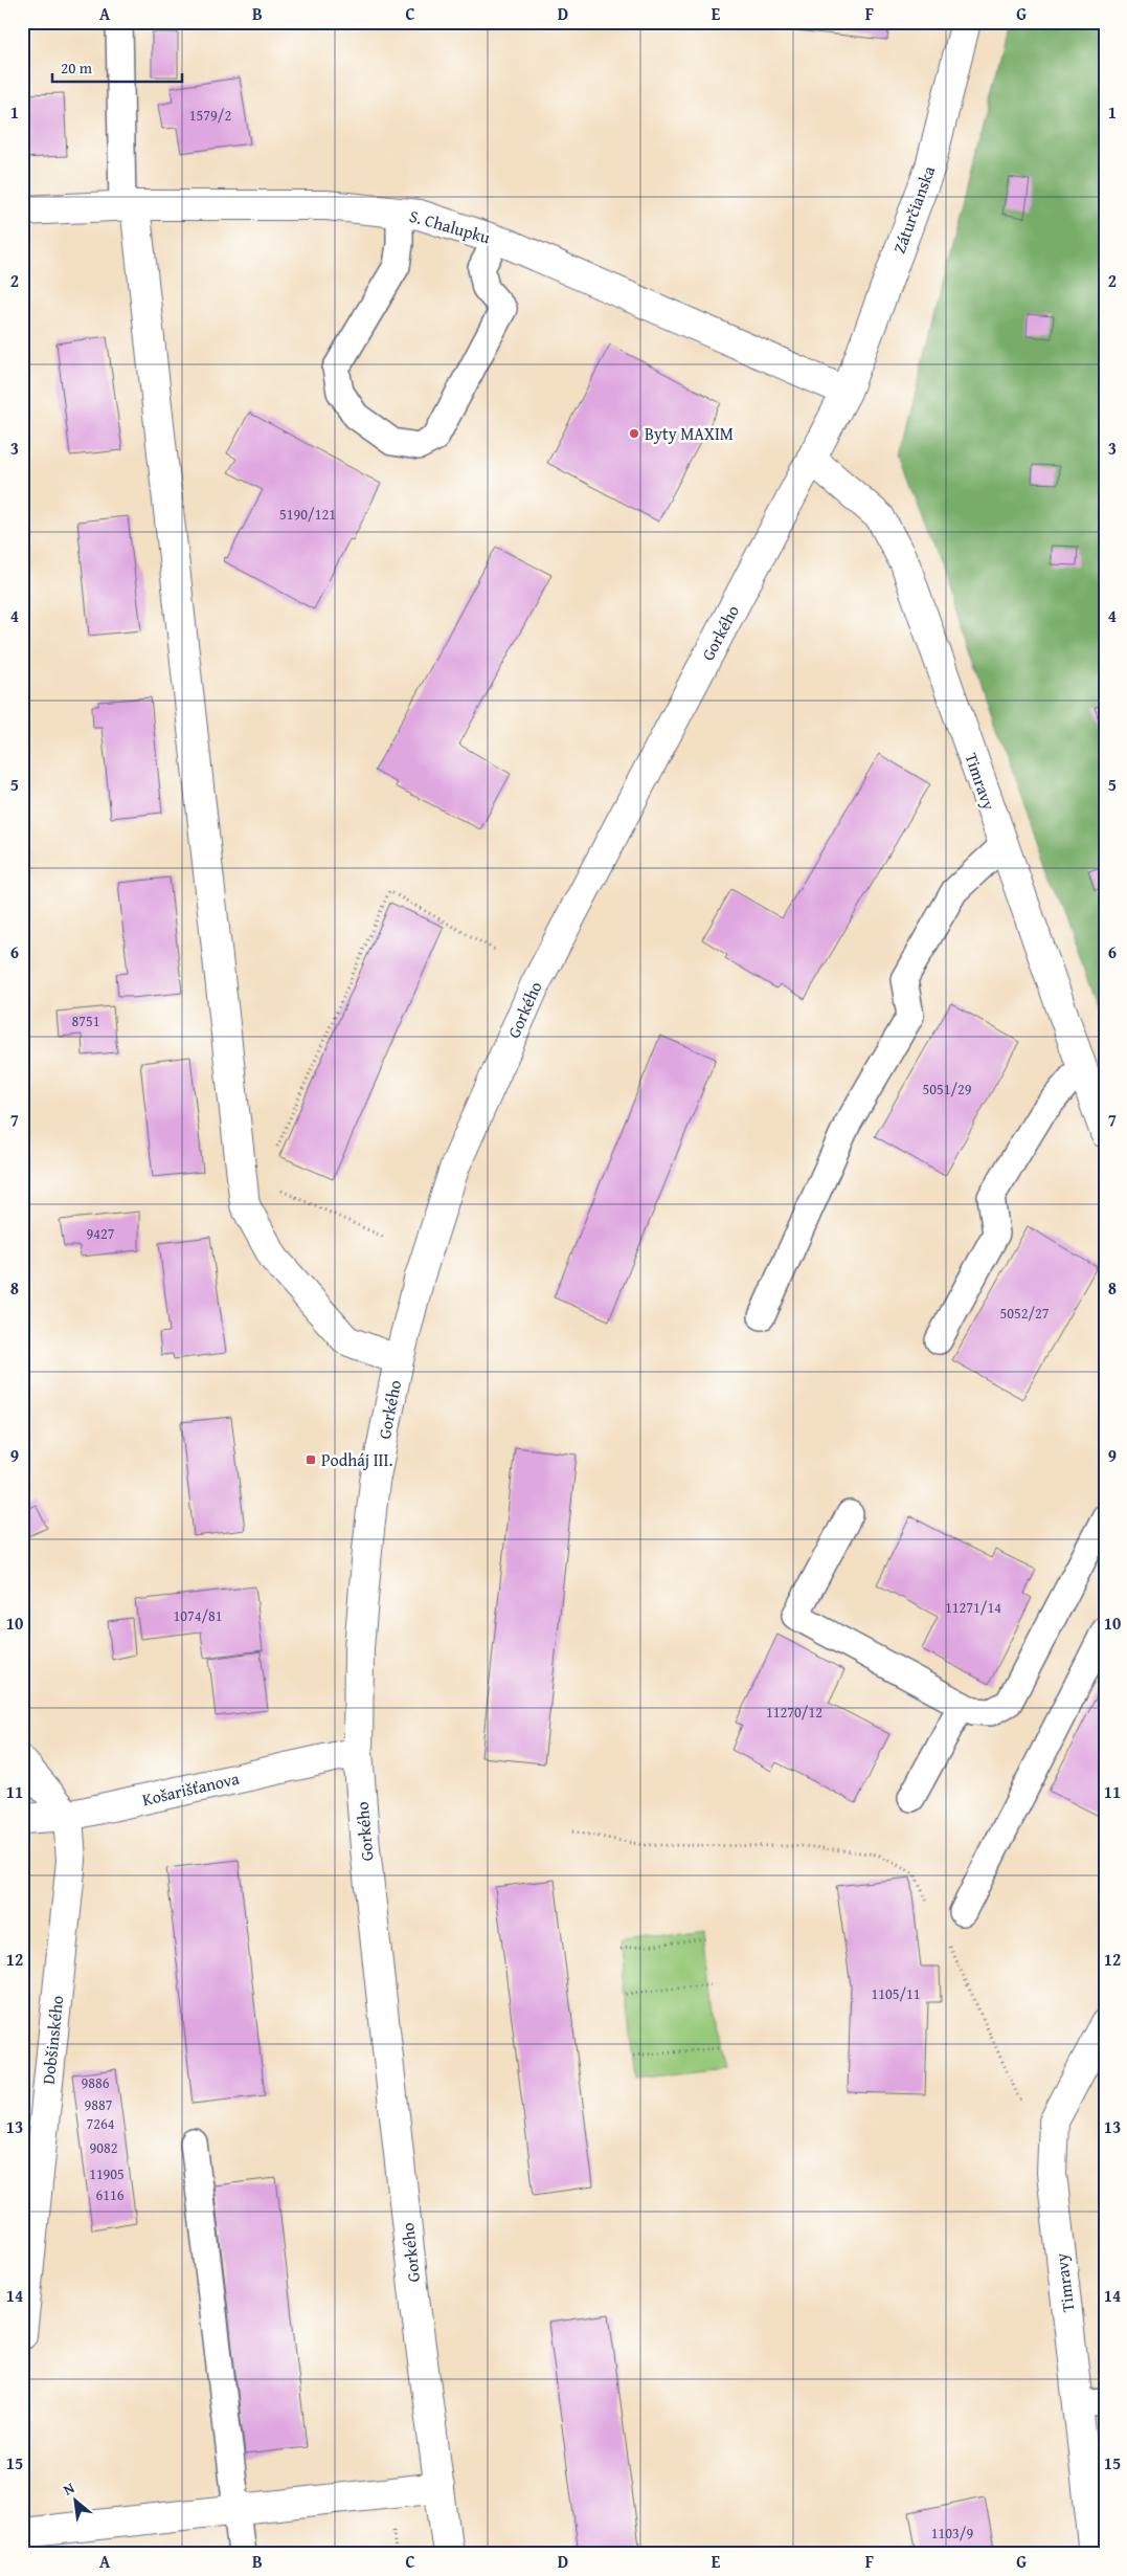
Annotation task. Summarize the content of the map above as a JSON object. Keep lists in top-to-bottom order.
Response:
{
  "streets": {
    "street": [
      "Záturčianska",
      "S. Chalupku",
      "Gorkého",
      "Timravy",
      "Košarišťanova",
      "Dobšinského"
    ]
  },
  "crossings": [
    ["Záturčianska", "S. Chalupku"],
    ["Záturčianska", "Gorkého"],
    ["S. Chalupku", "Gorkého"],
    ["Gorkého", "Timravy"],
    ["Gorkého", "Košarišťanova"],
    ["Košarišťanova", "Dobšinského"]
  ],
  "places": {
    "other": ["Byty MAXIM"],
    "transit": ["Podháj III."]
  },
  "house_numbers": [
    "1579/2",
    "5190/121",
    "8751",
    "5051/29",
    "9427",
    "5052/27",
    "11271/14",
    "1074/81",
    "11270/12",
    "1105/11",
    "9886",
    "9887",
    "7264",
    "9082",
    "11905",
    "6116",
    "1103/9"
  ],
  "scale_bar": "20 m",
  "north": "top left",
  "grid": {
    "columns": [
      "A",
      "B",
      "C",
      "D",
      "E",
      "F",
      "G"
    ],
    "rows": [
      "1",
      "2",
      "3",
      "4",
      "5",
      "6",
      "7",
      "8",
      "9",
      "10",
      "11",
      "12",
      "13",
      "14",
      "15"
    ]
  }
}
